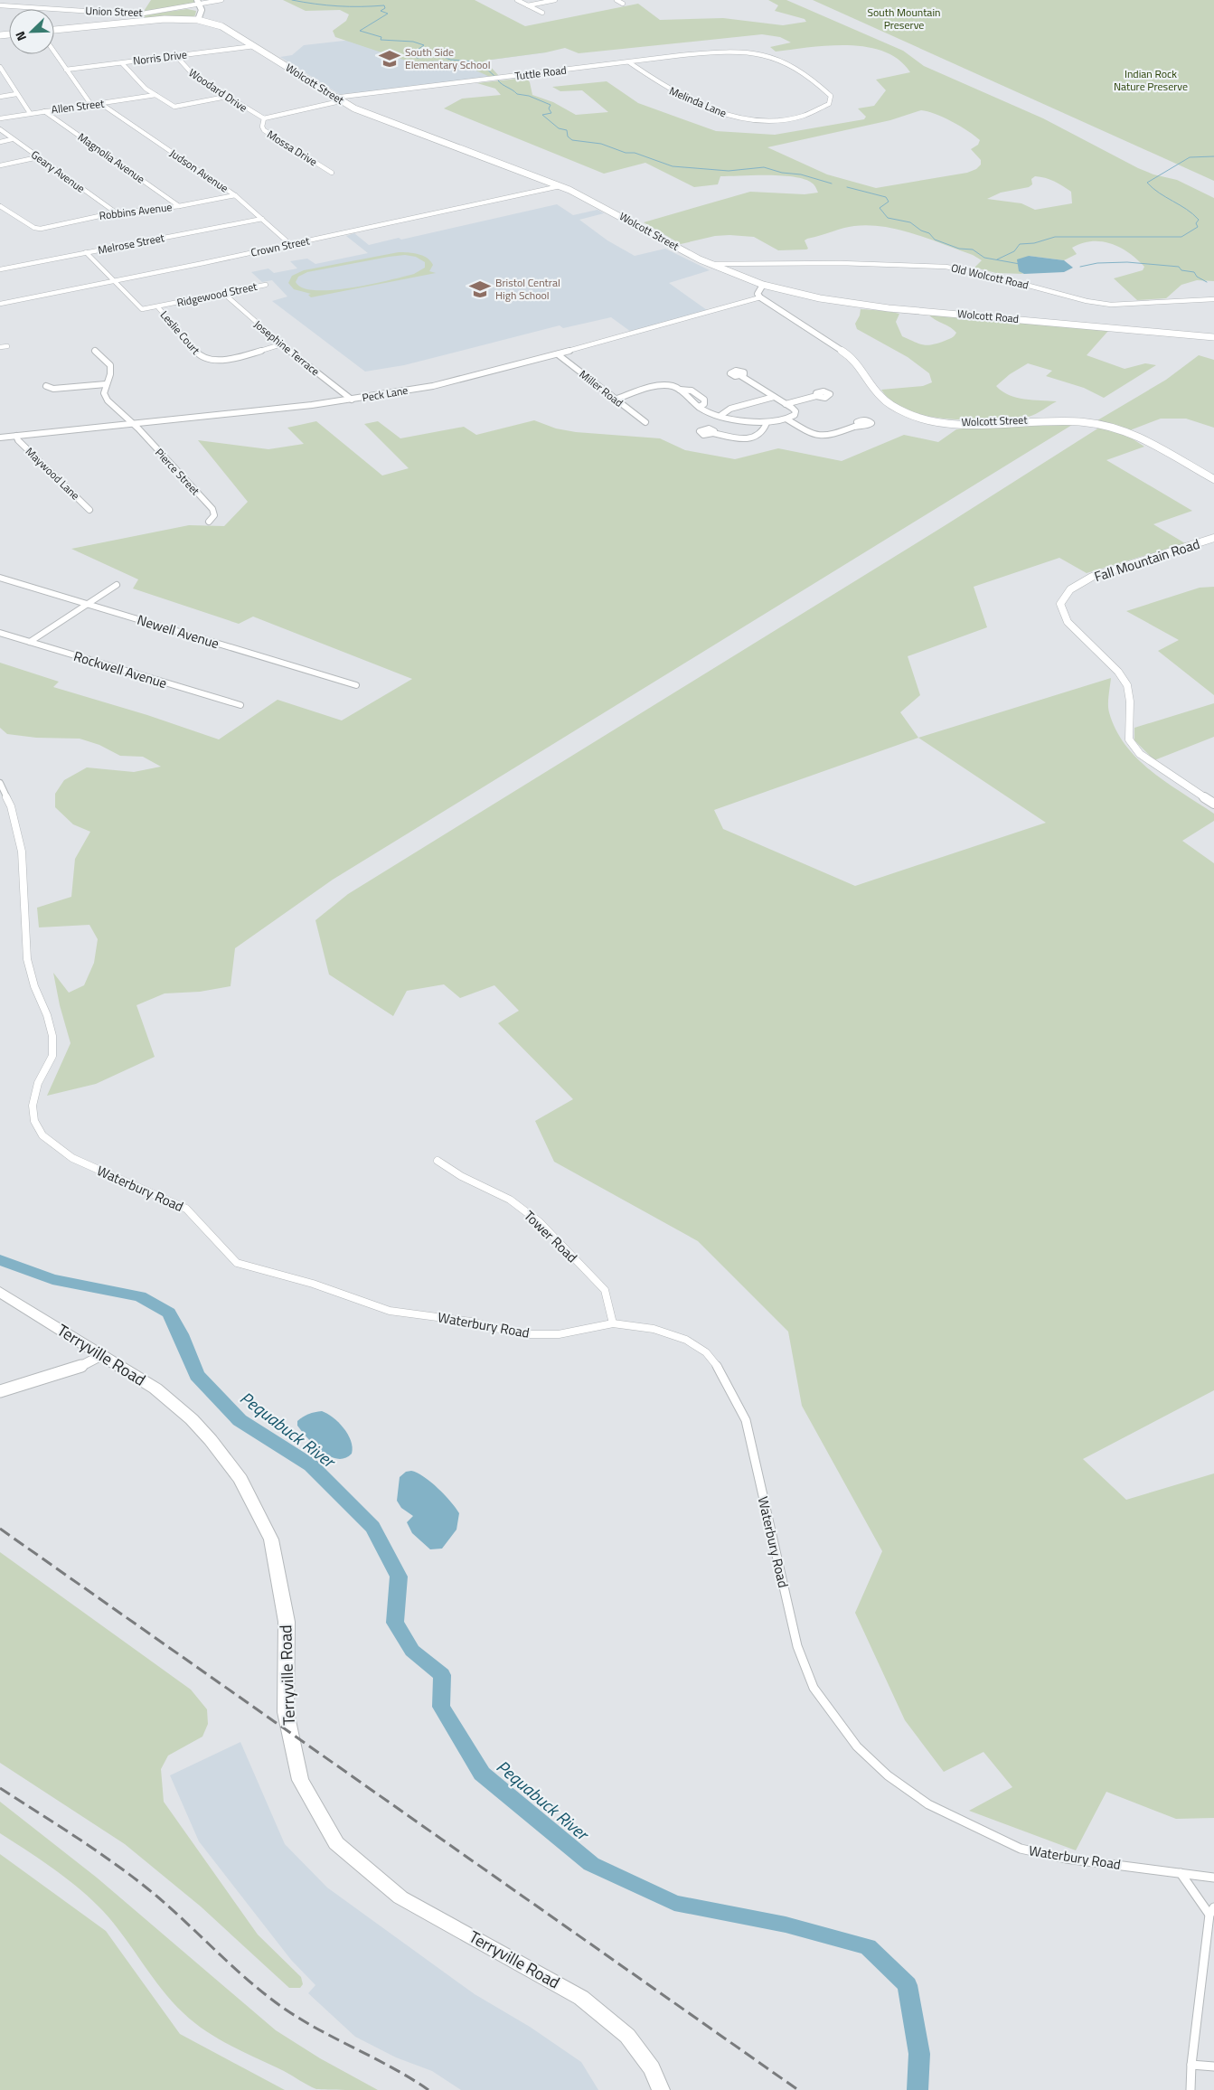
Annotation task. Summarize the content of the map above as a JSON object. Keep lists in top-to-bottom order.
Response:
{
  "streets": {
    "highway": ["Terryville Road"],
    "main road": ["Wolcott Street", "Wolcott Road", "Fall Mountain Road"],
    "street": [
      "Union Street",
      "Norris Drive",
      "Tuttle Road",
      "Woodard Drive",
      "Melinda Lane",
      "Allen Street",
      "Mossa Drive",
      "Magnolia Avenue",
      "Judson Avenue",
      "Geary Avenue",
      "Robbins Avenue",
      "Melrose Street",
      "Crown Street",
      "Old Wolcott Road",
      "Ridgewood Street",
      "Leslie Court",
      "Josephine Terrace",
      "Miller Road",
      "Peck Lane",
      "Pierce Street",
      "Maywood Lane",
      "Newell Avenue",
      "Rockwell Avenue",
      "Waterbury Road",
      "Tower Road"
    ]
  },
  "crossings": [
    ["Norris Drive", "Wolcott Street"],
    ["Norris Drive", "Woodard Drive"],
    ["Tuttle Road", "Wolcott Street"],
    ["Tuttle Road", "Woodard Drive"],
    ["Tuttle Road", "Melinda Lane"],
    ["Tuttle Road", "Mossa Drive"],
    ["Wolcott Street", "Crown Street"],
    ["Wolcott Street", "Old Wolcott Road"],
    ["Wolcott Street", "Wolcott Road"],
    ["Wolcott Street", "Peck Lane"],
    ["Woodard Drive", "Mossa Drive"],
    ["Allen Street", "Magnolia Avenue"],
    ["Allen Street", "Judson Avenue"],
    ["Magnolia Avenue", "Robbins Avenue"],
    ["Judson Avenue", "Robbins Avenue"],
    ["Judson Avenue", "Melrose Street"],
    ["Judson Avenue", "Crown Street"],
    ["Geary Avenue", "Robbins Avenue"],
    ["Crown Street", "Ridgewood Street"],
    ["Ridgewood Street", "Leslie Court"],
    ["Ridgewood Street", "Josephine Terrace"],
    ["Leslie Court", "Josephine Terrace"],
    ["Josephine Terrace", "Peck Lane"],
    ["Miller Road", "Peck Lane"],
    ["Peck Lane", "Pierce Street"],
    ["Peck Lane", "Maywood Lane"],
    ["Waterbury Road", "Tower Road"]
  ],
  "water": ["Pequabuck River"],
  "parks": ["South Mountain Preserve", "Indian Rock Nature Preserve"],
  "places": {
    "school or university": ["South Side Elementary School", "Bristol Central High School"]
  },
  "north": "bottom left"
}
